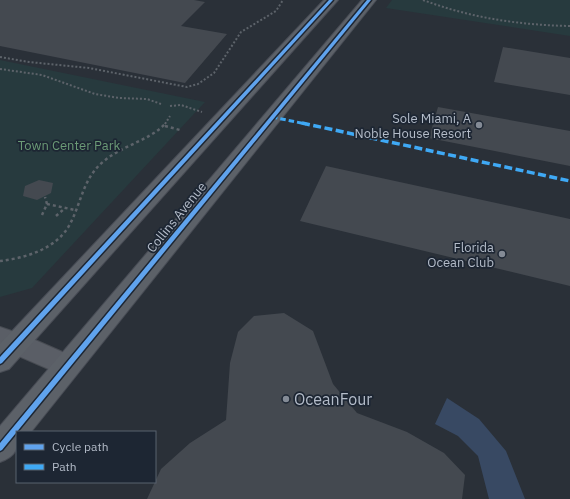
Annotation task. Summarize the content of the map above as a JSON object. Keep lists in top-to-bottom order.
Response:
{
  "streets": {
    "main road": ["Collins Avenue"]
  },
  "parks": ["Town Center Park"],
  "places": ["Sole Miami, A Noble House Resort", "Florida Ocean Club", "OceanFour"],
  "legend": ["Cycle path", "Path"]
}
